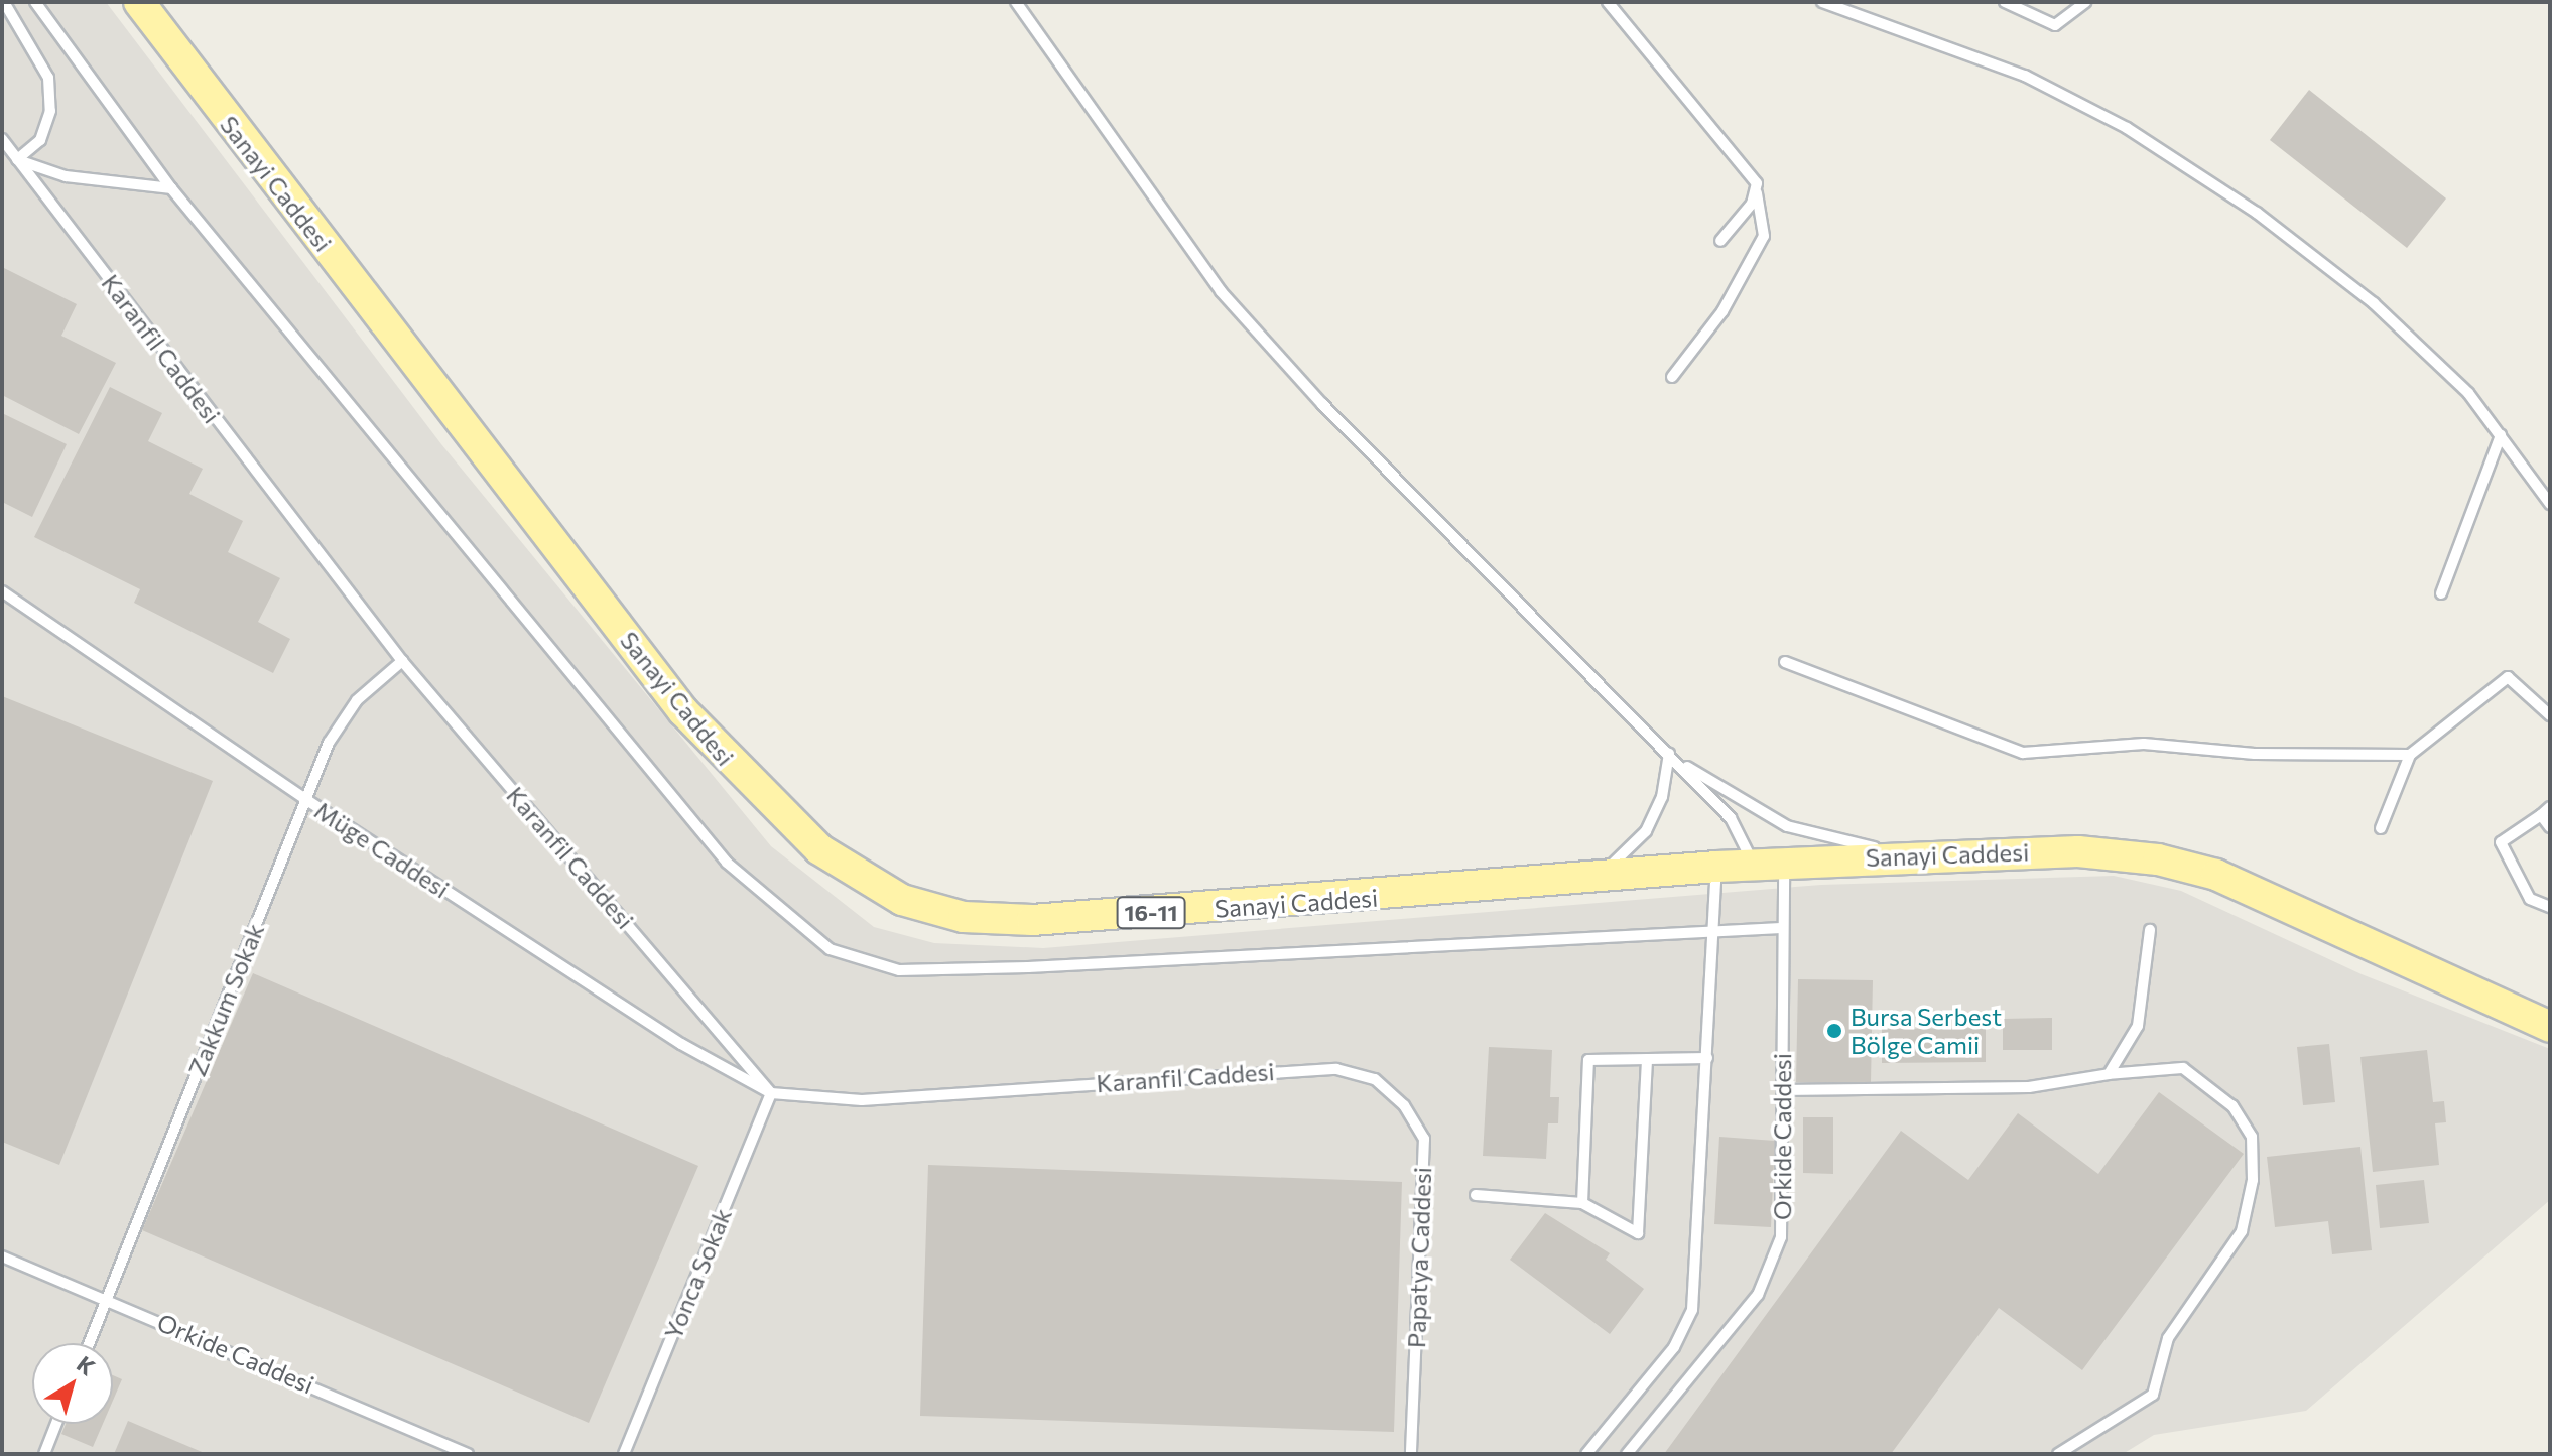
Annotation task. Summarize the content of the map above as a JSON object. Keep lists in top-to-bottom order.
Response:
{
  "streets": {
    "main road": ["Sanayi Caddesi", "16-11"],
    "lane": [
      "Karanfil Caddesi",
      "Müge Caddesi",
      "Zakkum Sokak",
      "Orkide Caddesi",
      "Papatya Caddesi",
      "Yonca Sokak"
    ]
  },
  "crossings": [
    ["Sanayi Caddesi", "Orkide Caddesi"],
    ["Karanfil Caddesi", "Müge Caddesi"],
    ["Karanfil Caddesi", "Zakkum Sokak"],
    ["Karanfil Caddesi", "Papatya Caddesi"],
    ["Karanfil Caddesi", "Yonca Sokak"],
    ["Müge Caddesi", "Zakkum Sokak"],
    ["Müge Caddesi", "Yonca Sokak"],
    ["Zakkum Sokak", "Orkide Caddesi"]
  ],
  "places": ["Bursa Serbest Bölge Camii"],
  "north": "top right"
}
